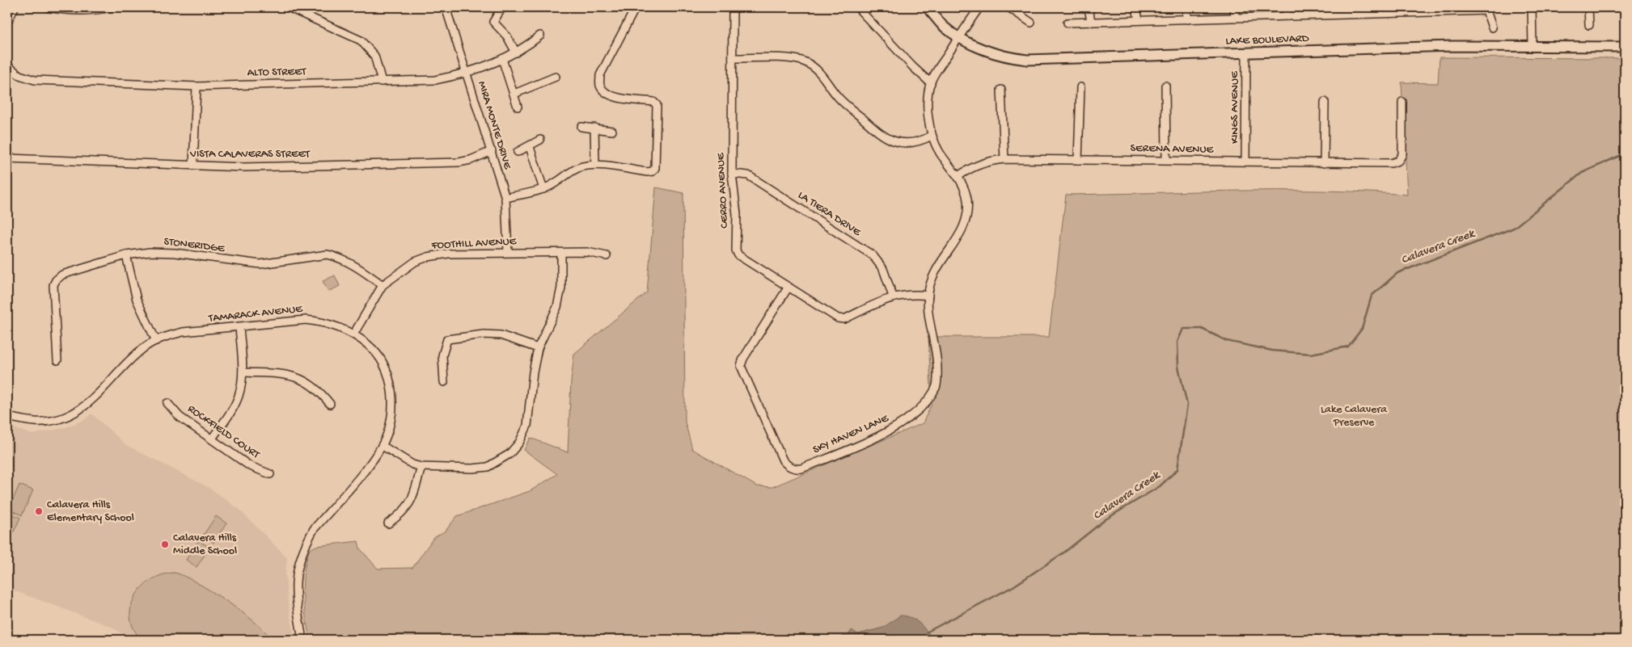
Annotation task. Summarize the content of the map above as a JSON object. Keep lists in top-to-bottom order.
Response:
{
  "streets": {
    "main road": ["LAKE BOULEVARD"],
    "street": [
      "ALTO STREET",
      "KINGS AVENUE",
      "MIRA MONTE DRIVE",
      "SERENA AVENUE",
      "VISTA CALAVERAS STREET",
      "CERRO AVENUE",
      "LA TIERA DRIVE",
      "FOOTHILL AVENUE",
      "STONERIDGE",
      "TAMARACK AVENUE",
      "ROCKFIELD COURT",
      "SKY HAVEN LANE"
    ]
  },
  "crossings": [
    ["LAKE BOULEVARD", "KINGS AVENUE"],
    ["LAKE BOULEVARD", "SKY HAVEN LANE"],
    ["ALTO STREET", "MIRA MONTE DRIVE"],
    ["KINGS AVENUE", "SERENA AVENUE"],
    ["MIRA MONTE DRIVE", "VISTA CALAVERAS STREET"],
    ["MIRA MONTE DRIVE", "FOOTHILL AVENUE"],
    ["SERENA AVENUE", "SKY HAVEN LANE"],
    ["CERRO AVENUE", "LA TIERA DRIVE"],
    ["CERRO AVENUE", "SKY HAVEN LANE"],
    ["FOOTHILL AVENUE", "STONERIDGE"],
    ["FOOTHILL AVENUE", "TAMARACK AVENUE"]
  ],
  "water": ["Calavera Creek"],
  "parks": ["Lake Calavera Preserve"],
  "places": ["Calavera Hills Elementary School", "Calavera Hills Middle School"]
}
